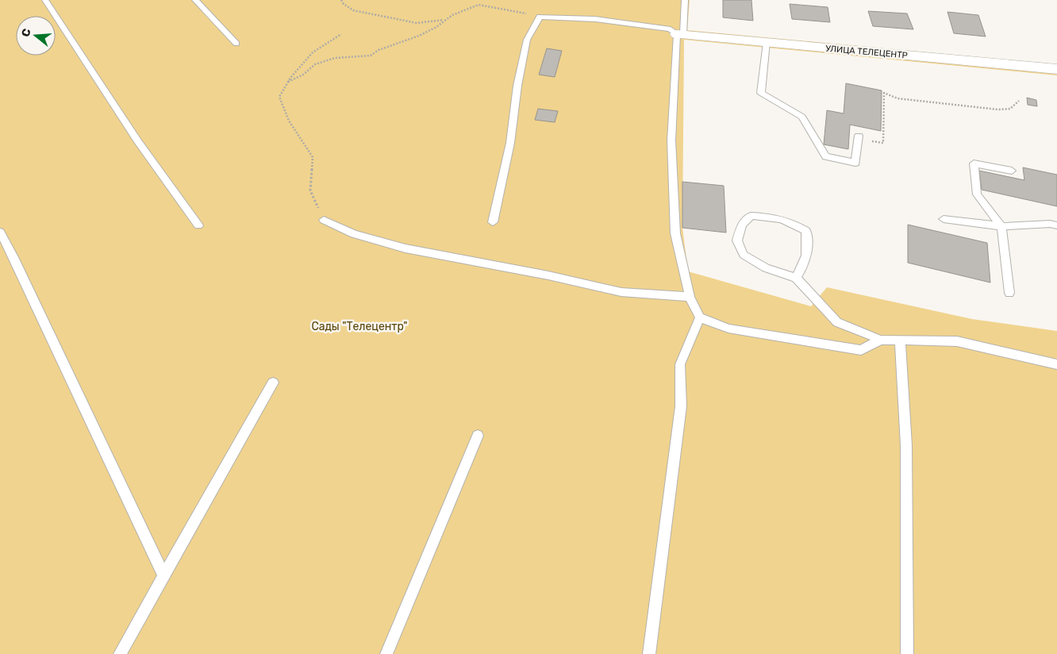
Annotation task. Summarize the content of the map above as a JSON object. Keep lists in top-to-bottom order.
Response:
{
  "streets": {
    "street": ["УЛИЦА ТЕЛЕЦЕНТР"]
  },
  "parks": ["Сады \"Телецентр\""],
  "north": "left"
}
